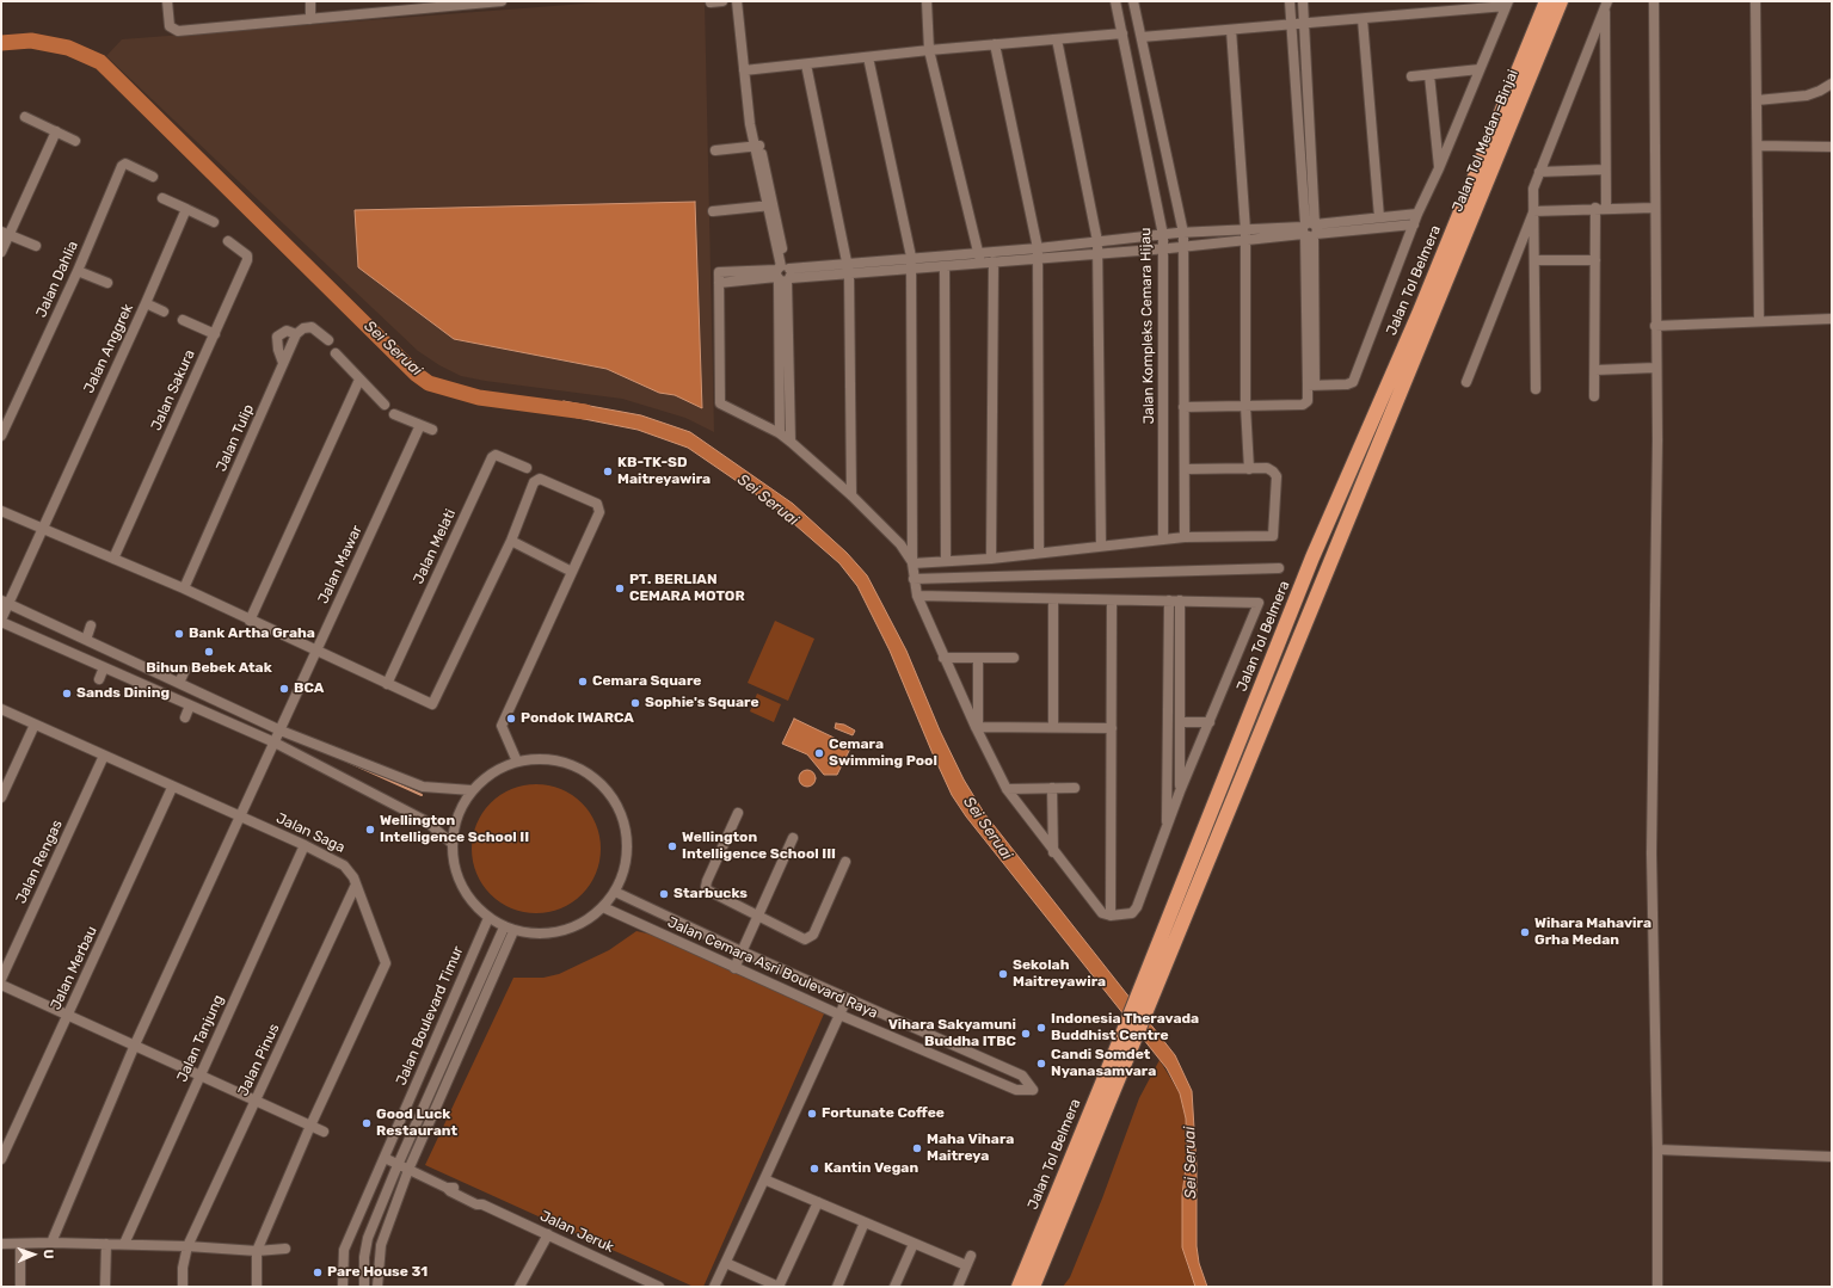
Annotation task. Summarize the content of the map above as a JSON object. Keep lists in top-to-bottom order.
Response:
{
  "streets": {
    "highway": ["Jalan Tol Medan–Binjai", "Jalan Tol Belmera"],
    "street": [
      "Jalan Dahlia",
      "Jalan Kompleks Cemara Hijau",
      "Jalan Anggrek",
      "Jalan Sakura",
      "Jalan Tulip",
      "Jalan Melati",
      "Jalan Mawar",
      "Jalan Saga",
      "Jalan Rengas",
      "Jalan Merbau",
      "Jalan Cemara Asri Boulevard Raya",
      "Jalan Boulevard Timur",
      "Jalan Tanjung",
      "Jalan Pinus",
      "Jalan Jeruk"
    ]
  },
  "crossings": [
    ["Jalan Tol Medan–Binjai", "Jalan Tol Belmera"],
    ["Jalan Mawar", "Jalan Saga"],
    ["Jalan Saga", "Jalan Rengas"],
    ["Jalan Saga", "Jalan Merbau"],
    ["Jalan Saga", "Jalan Tanjung"],
    ["Jalan Saga", "Jalan Pinus"],
    ["Jalan Boulevard Timur", "Jalan Jeruk"]
  ],
  "water": ["Sei Seruai"],
  "places": [
    "KB-TK-SD Maitreyawira",
    "PT. BERLIAN CEMARA MOTOR",
    "Bank Artha Graha",
    "Bihun Bebek Atak",
    "Cemara Square",
    "BCA",
    "Sands Dining",
    "Sophie's Square",
    "Pondok IWARCA",
    "Cemara Swimming Pool",
    "Wellington Intelligence School II",
    "Wellington Intelligence School III",
    "Starbucks",
    "Wihara Mahavira Grha Medan",
    "Sekolah Maitreyawira",
    "Indonesia Theravada Buddhist Centre",
    "Vihara Sakyamuni Buddha ITBC",
    "Candi Somdet Nyanasamvara",
    "Fortunate Coffee",
    "Good Luck Restaurant",
    "Maha Vihara Maitreya",
    "Kantin Vegan",
    "Pare House 31"
  ],
  "north": "right"
}
